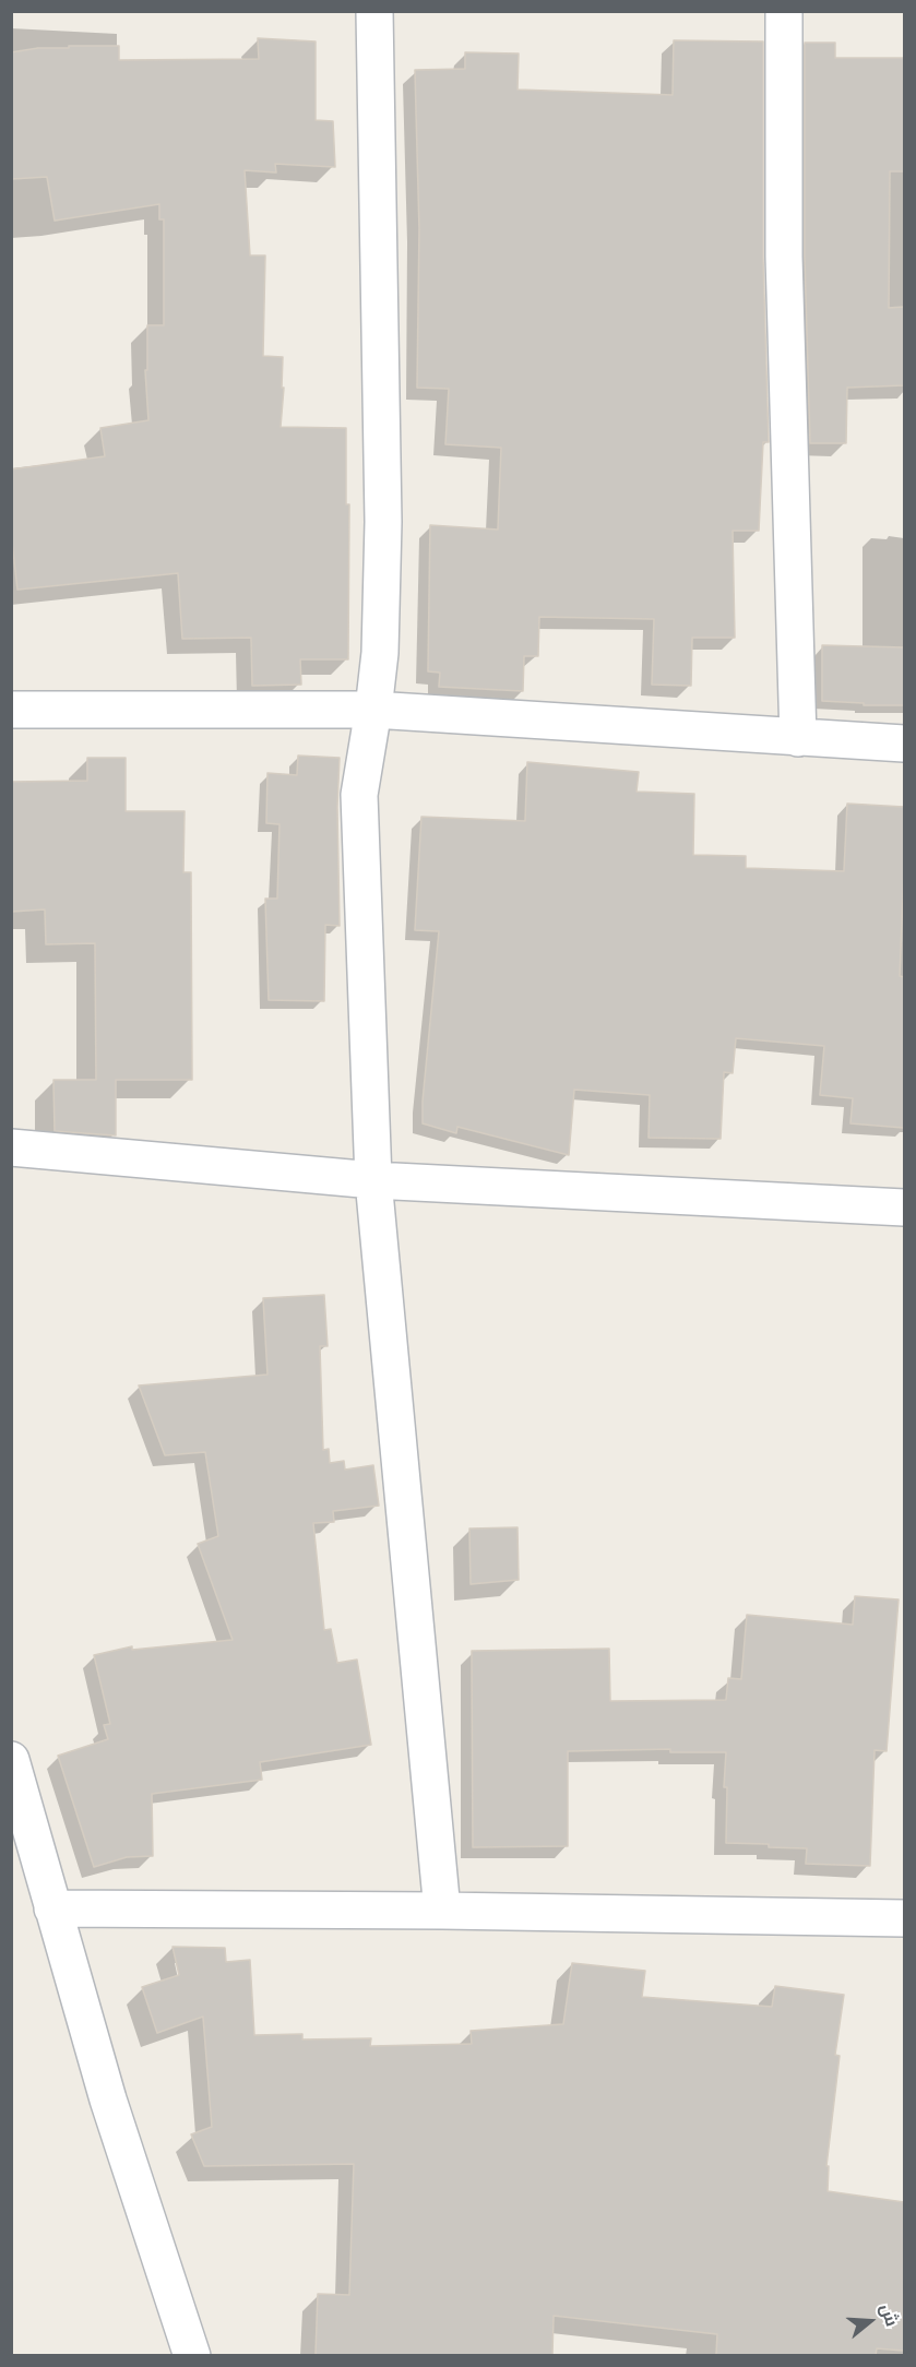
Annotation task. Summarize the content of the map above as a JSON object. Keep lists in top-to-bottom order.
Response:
{
  "north": "right"
}
